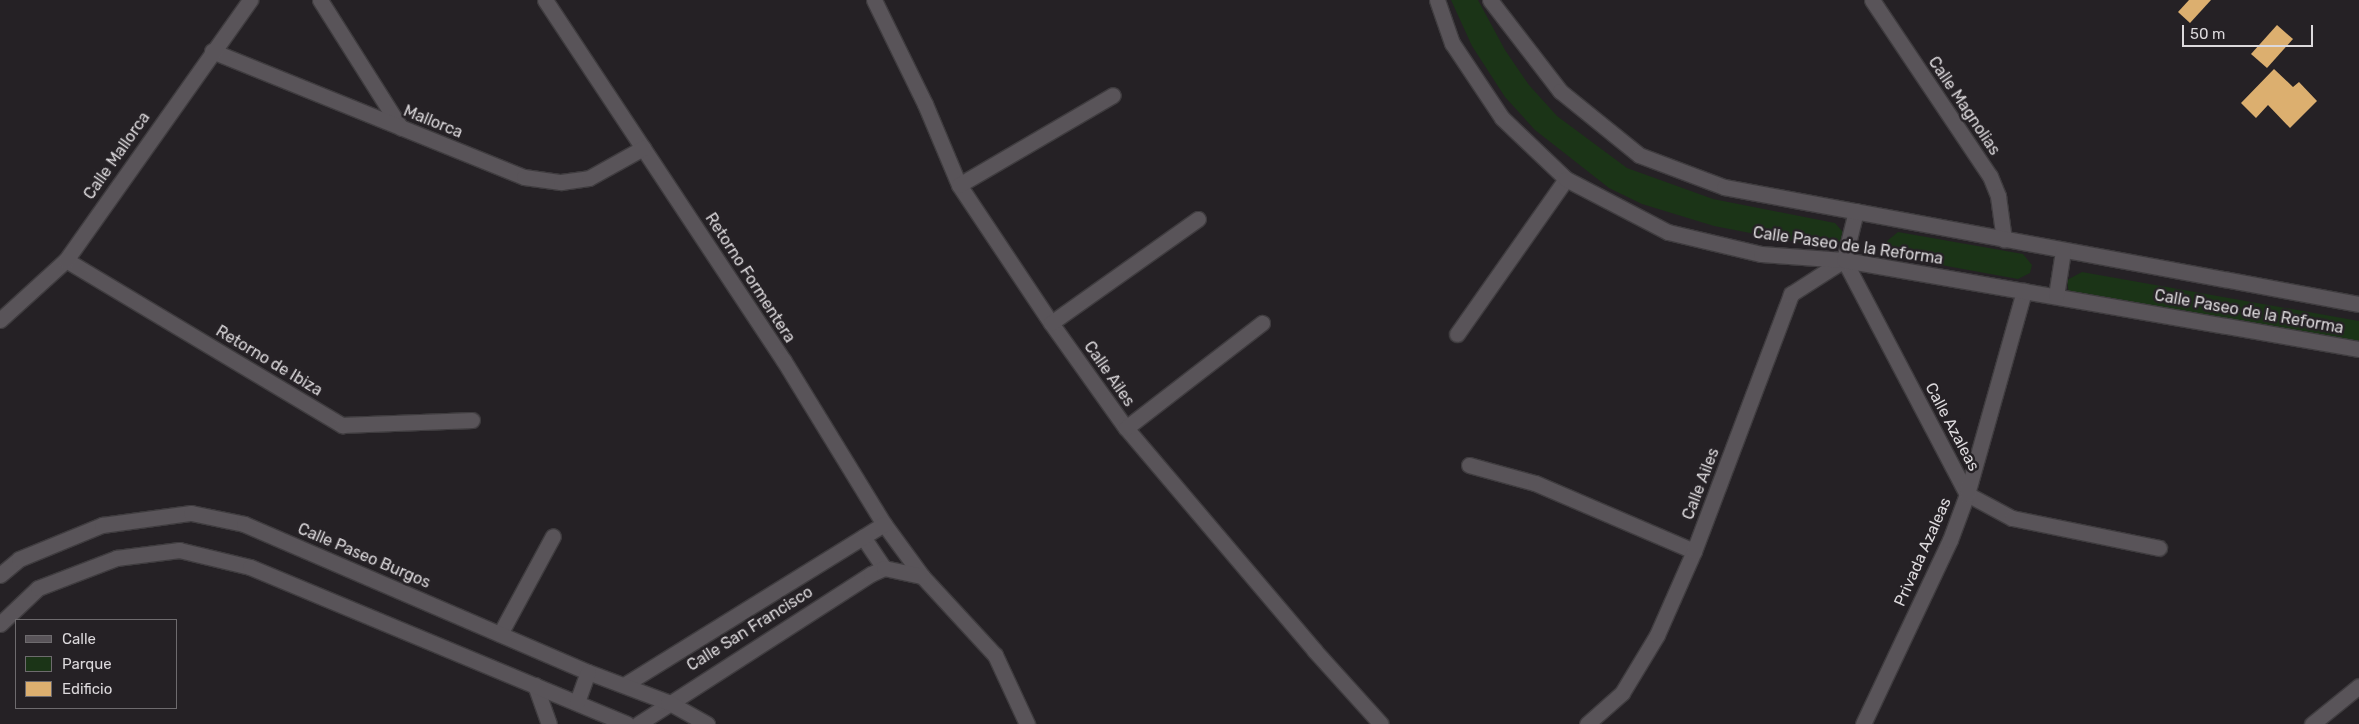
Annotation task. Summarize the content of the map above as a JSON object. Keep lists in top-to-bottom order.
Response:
{
  "streets": {
    "street": [
      "Calle Magnolias",
      "Mallorca",
      "Calle Mallorca",
      "Calle Paseo de la Reforma",
      "Retorno Formentera",
      "Retorno de Ibiza",
      "Calle Ailes",
      "Calle Azaleas",
      "Privada Azaleas",
      "Calle Paseo Burgos",
      "Calle San Francisco"
    ]
  },
  "crossings": [
    ["Calle Magnolias", "Calle Paseo de la Reforma"],
    ["Mallorca", "Calle Mallorca"],
    ["Mallorca", "Retorno Formentera"],
    ["Calle Mallorca", "Retorno de Ibiza"],
    ["Calle Paseo de la Reforma", "Calle Ailes"],
    ["Calle Paseo de la Reforma", "Calle Azaleas"],
    ["Retorno Formentera", "Calle San Francisco"],
    ["Calle Ailes", "Calle Azaleas"],
    ["Calle Azaleas", "Privada Azaleas"],
    ["Calle Paseo Burgos", "Calle San Francisco"]
  ],
  "legend": ["Calle", "Parque", "Edificio"],
  "scale_bar": "50 m"
}
